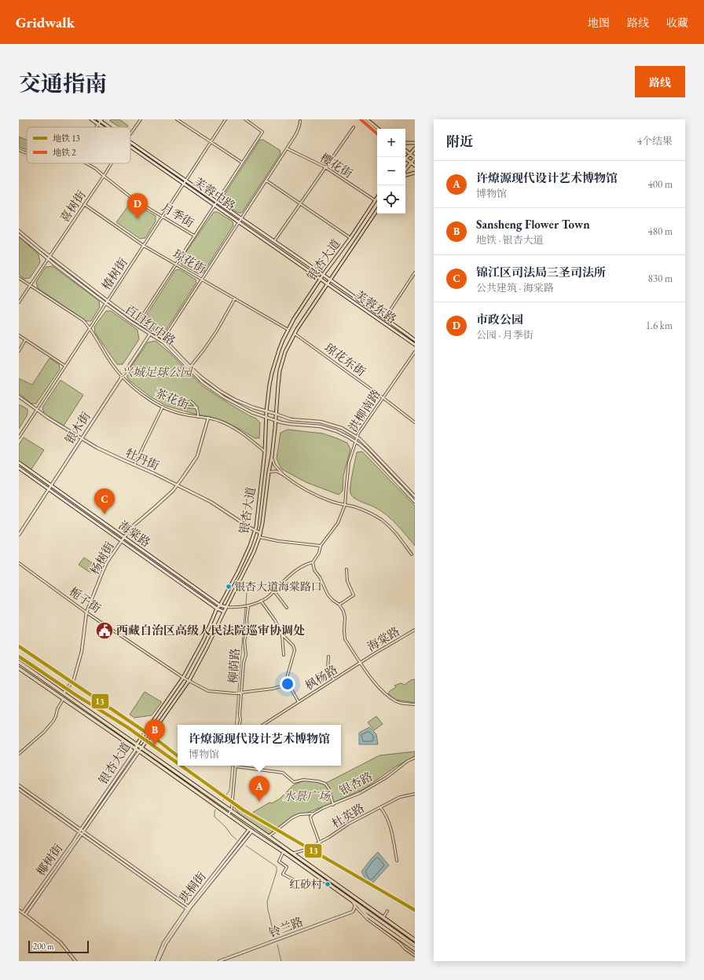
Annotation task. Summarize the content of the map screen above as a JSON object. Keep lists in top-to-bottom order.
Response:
{
  "streets": {
    "main road": [
      "芙蓉中路",
      "银杏大道",
      "芙蓉东路",
      "海棠路"
    ],
    "street": [
      "樱花街",
      "喜树街",
      "月季街",
      "琼花街",
      "椿树街",
      "百日红中路",
      "琼花东街",
      "茶花街",
      "洪柳南路",
      "银木街",
      "牡丹街",
      "杨树街",
      "栀子街",
      "柳荫路",
      "枫杨路",
      "银杏路",
      "杜英路",
      "椰树街",
      "珙桐街",
      "铃兰路"
    ]
  },
  "crossings": [
    ["樱花街", "银杏大道"],
    ["芙蓉中路", "银杏大道"],
    ["芙蓉中路", "椿树街"],
    ["芙蓉中路", "芙蓉东路"],
    ["喜树街", "月季街"],
    ["喜树街", "琼花街"],
    ["喜树街", "百日红中路"],
    ["喜树街", "茶花街"],
    ["月季街", "椿树街"],
    ["银杏大道", "琼花街"],
    ["银杏大道", "芙蓉东路"],
    ["银杏大道", "百日红中路"],
    ["银杏大道", "琼花东街"],
    ["银杏大道", "茶花街"],
    ["银杏大道", "牡丹街"],
    ["银杏大道", "海棠路"],
    ["银杏大道", "栀子街"],
    ["银杏大道", "椰树街"],
    ["琼花街", "椿树街"],
    ["椿树街", "百日红中路"],
    ["椿树街", "茶花街"],
    ["椿树街", "牡丹街"],
    ["百日红中路", "洪柳南路"],
    ["百日红中路", "银木街"],
    ["琼花东街", "洪柳南路"],
    ["茶花街", "银木街"],
    ["茶花街", "杨树街"],
    ["银木街", "牡丹街"],
    ["银木街", "海棠路"],
    ["牡丹街", "杨树街"],
    ["海棠路", "杨树街"],
    ["海棠路", "枫杨路"],
    ["杨树街", "栀子街"],
    ["栀子街", "柳荫路"]
  ],
  "parks": ["兴城足球公园", "水景广场"],
  "places": {
    "other": ["银杏大道海棠路口", "红砂村"],
    "public building": ["西藏自治区高级人民法院巡审协调处"]
  },
  "lines": ["metro line 2", "metro line 13"],
  "legend": ["地铁 13", "地铁 2"],
  "scale_bar": "200 m",
  "page": {
    "header": "Gridwalk",
    "nav": ["地图", "路线", "收藏"],
    "title": "交通指南",
    "buttons": "路线",
    "heading": ["附近", "4个结果"],
    "map_buttons": ["+", "−"],
    "list": [
      {
        "mark": "A",
        "name": "许燎源现代设计艺术博物馆",
        "note": "博物馆",
        "value": "400 m"
      },
      {
        "mark": "B",
        "name": "Sansheng Flower Town",
        "note": "地铁 · 银杏大道",
        "value": "480 m"
      },
      {
        "mark": "C",
        "name": "锦江区司法局三圣司法所",
        "note": "公共建筑 · 海棠路",
        "value": "830 m"
      },
      {
        "mark": "D",
        "name": "市政公园",
        "note": "公园 · 月季街",
        "value": "1.6 km"
      }
    ],
    "pins": [
      "D",
      "C",
      "B",
      "A"
    ],
    "popup": ["许燎源现代设计艺术博物馆", "博物馆"],
    "scale": "200 m"
  }
}
